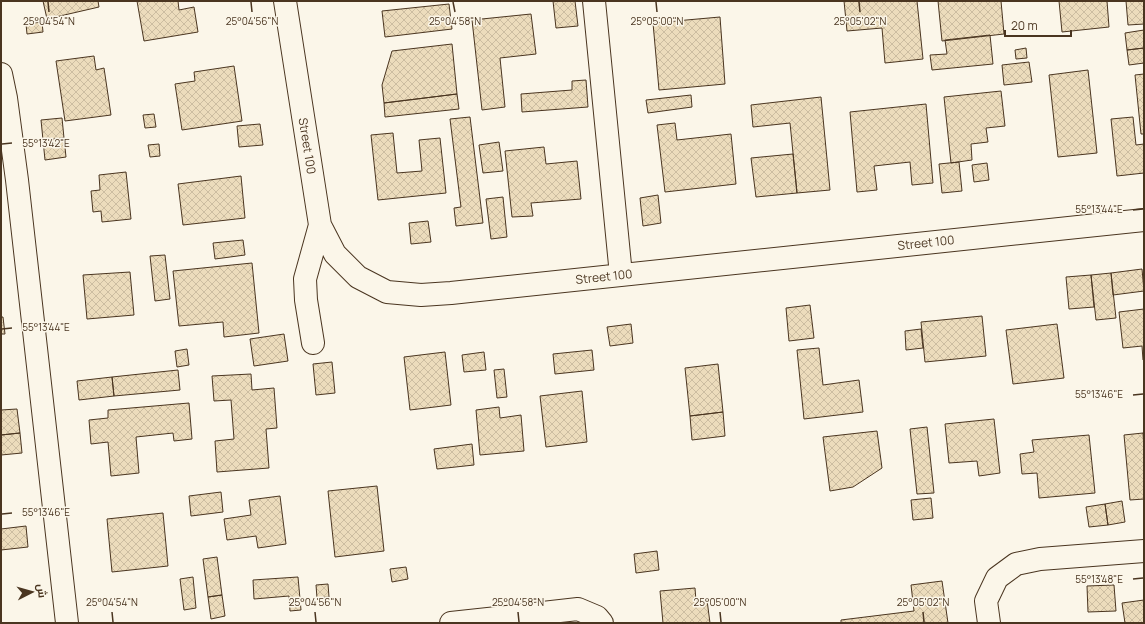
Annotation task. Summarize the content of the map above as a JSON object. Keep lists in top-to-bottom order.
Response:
{
  "streets": {
    "street": ["Street 100"]
  },
  "scale_bar": "20 m",
  "north": "right",
  "coordinates": [
    "25°04'54\"N",
    "25°04'56\"N",
    "25°04'58\"N",
    "25°05'00\"N",
    "25°05'02\"N",
    "55°13'42\"E",
    "55°13'44\"E",
    "55°13'46\"E",
    "55°13'48\"E"
  ]
}
